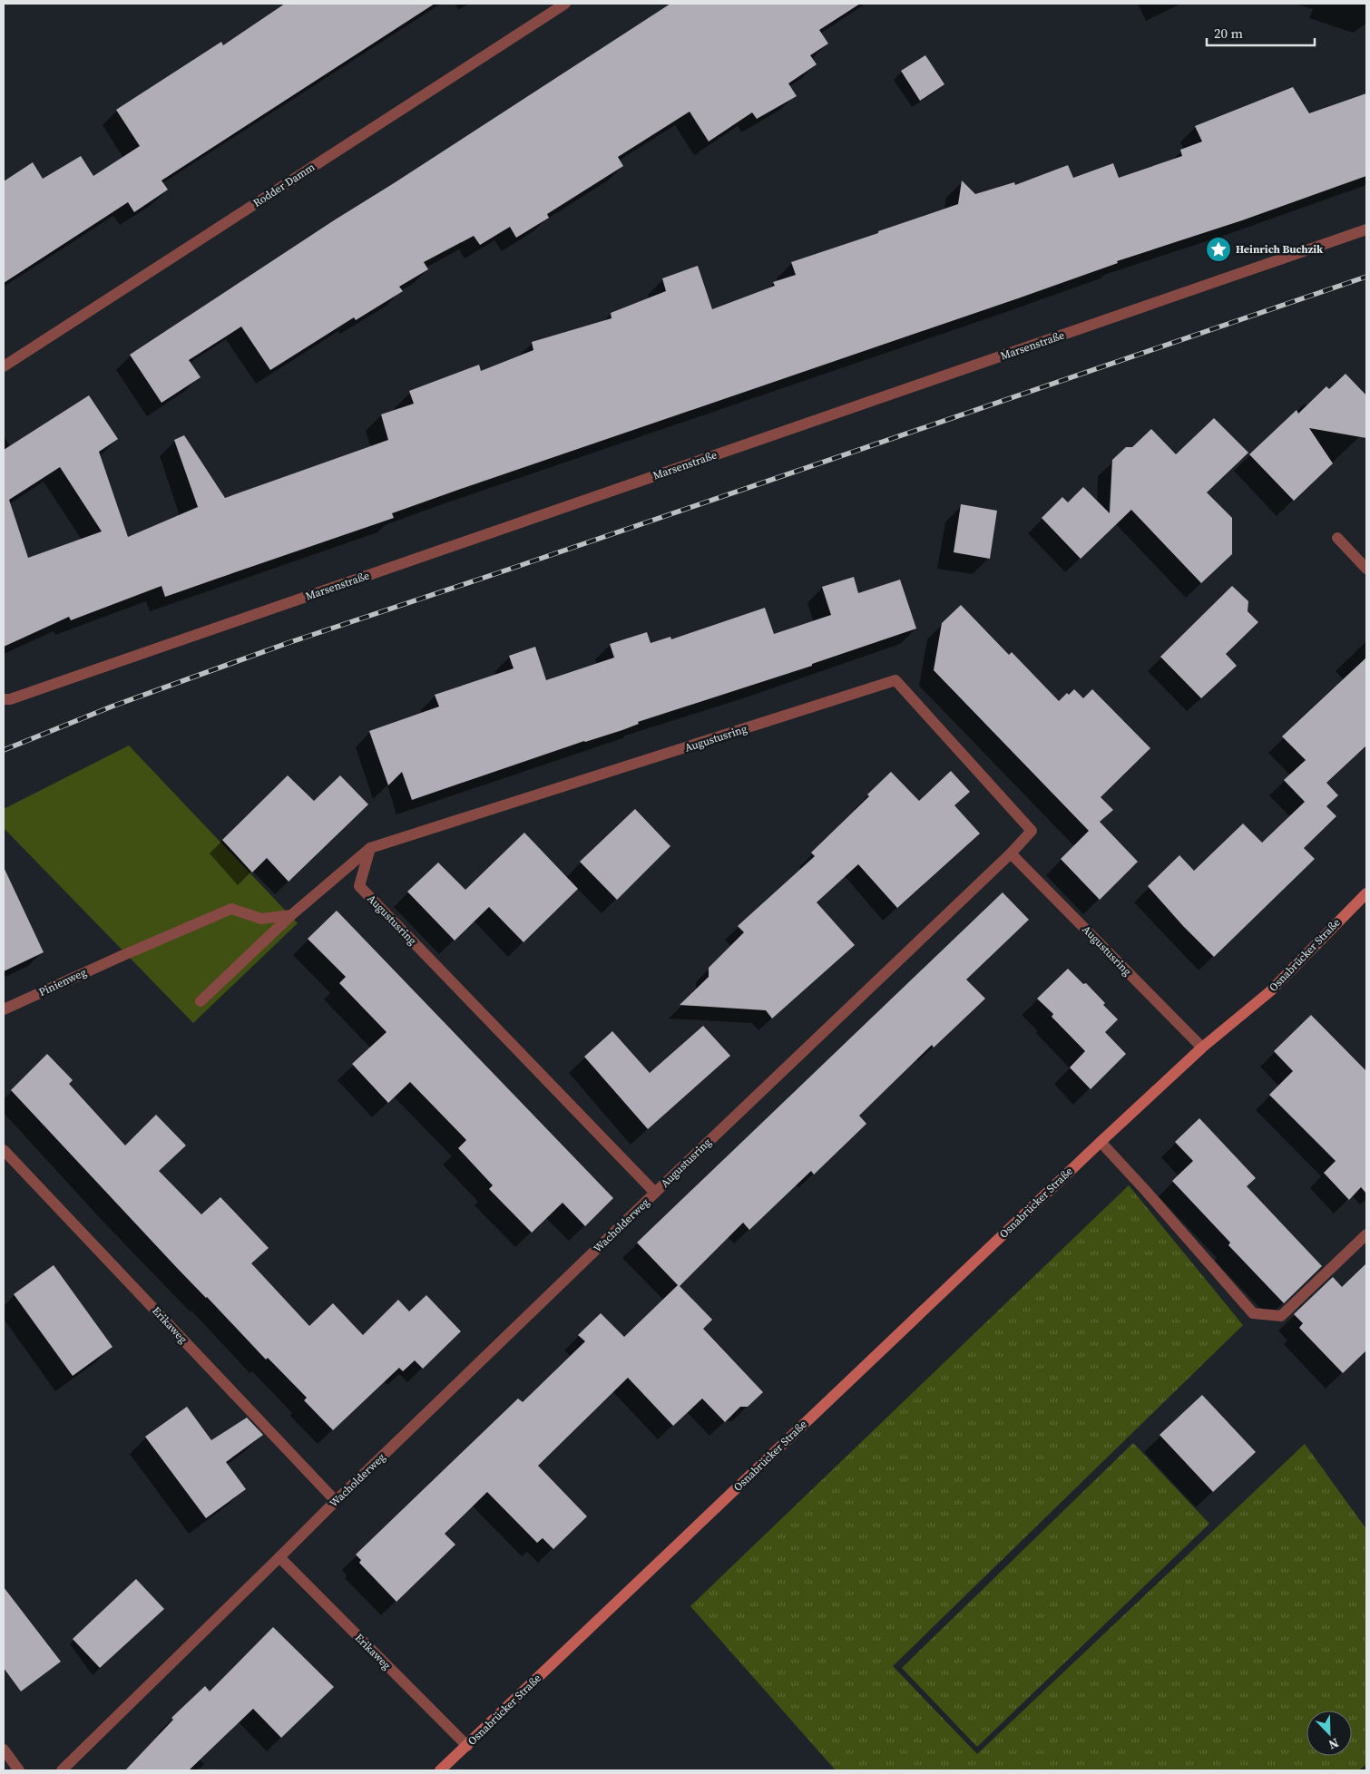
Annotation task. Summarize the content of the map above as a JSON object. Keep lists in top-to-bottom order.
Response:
{
  "streets": {
    "main road": ["Osnabrücker Straße"],
    "street": [
      "Rodder Damm",
      "Marsenstraße",
      "Augustusring",
      "Pinienweg",
      "Wacholderweg",
      "Erikaweg"
    ]
  },
  "crossings": [
    ["Augustusring", "Osnabrücker Straße"],
    ["Augustusring", "Wacholderweg"],
    ["Osnabrücker Straße", "Erikaweg"],
    ["Wacholderweg", "Erikaweg"]
  ],
  "places": {
    "place": ["Heinrich Buchzik"]
  },
  "scale_bar": "20 m",
  "north": "bottom right"
}
